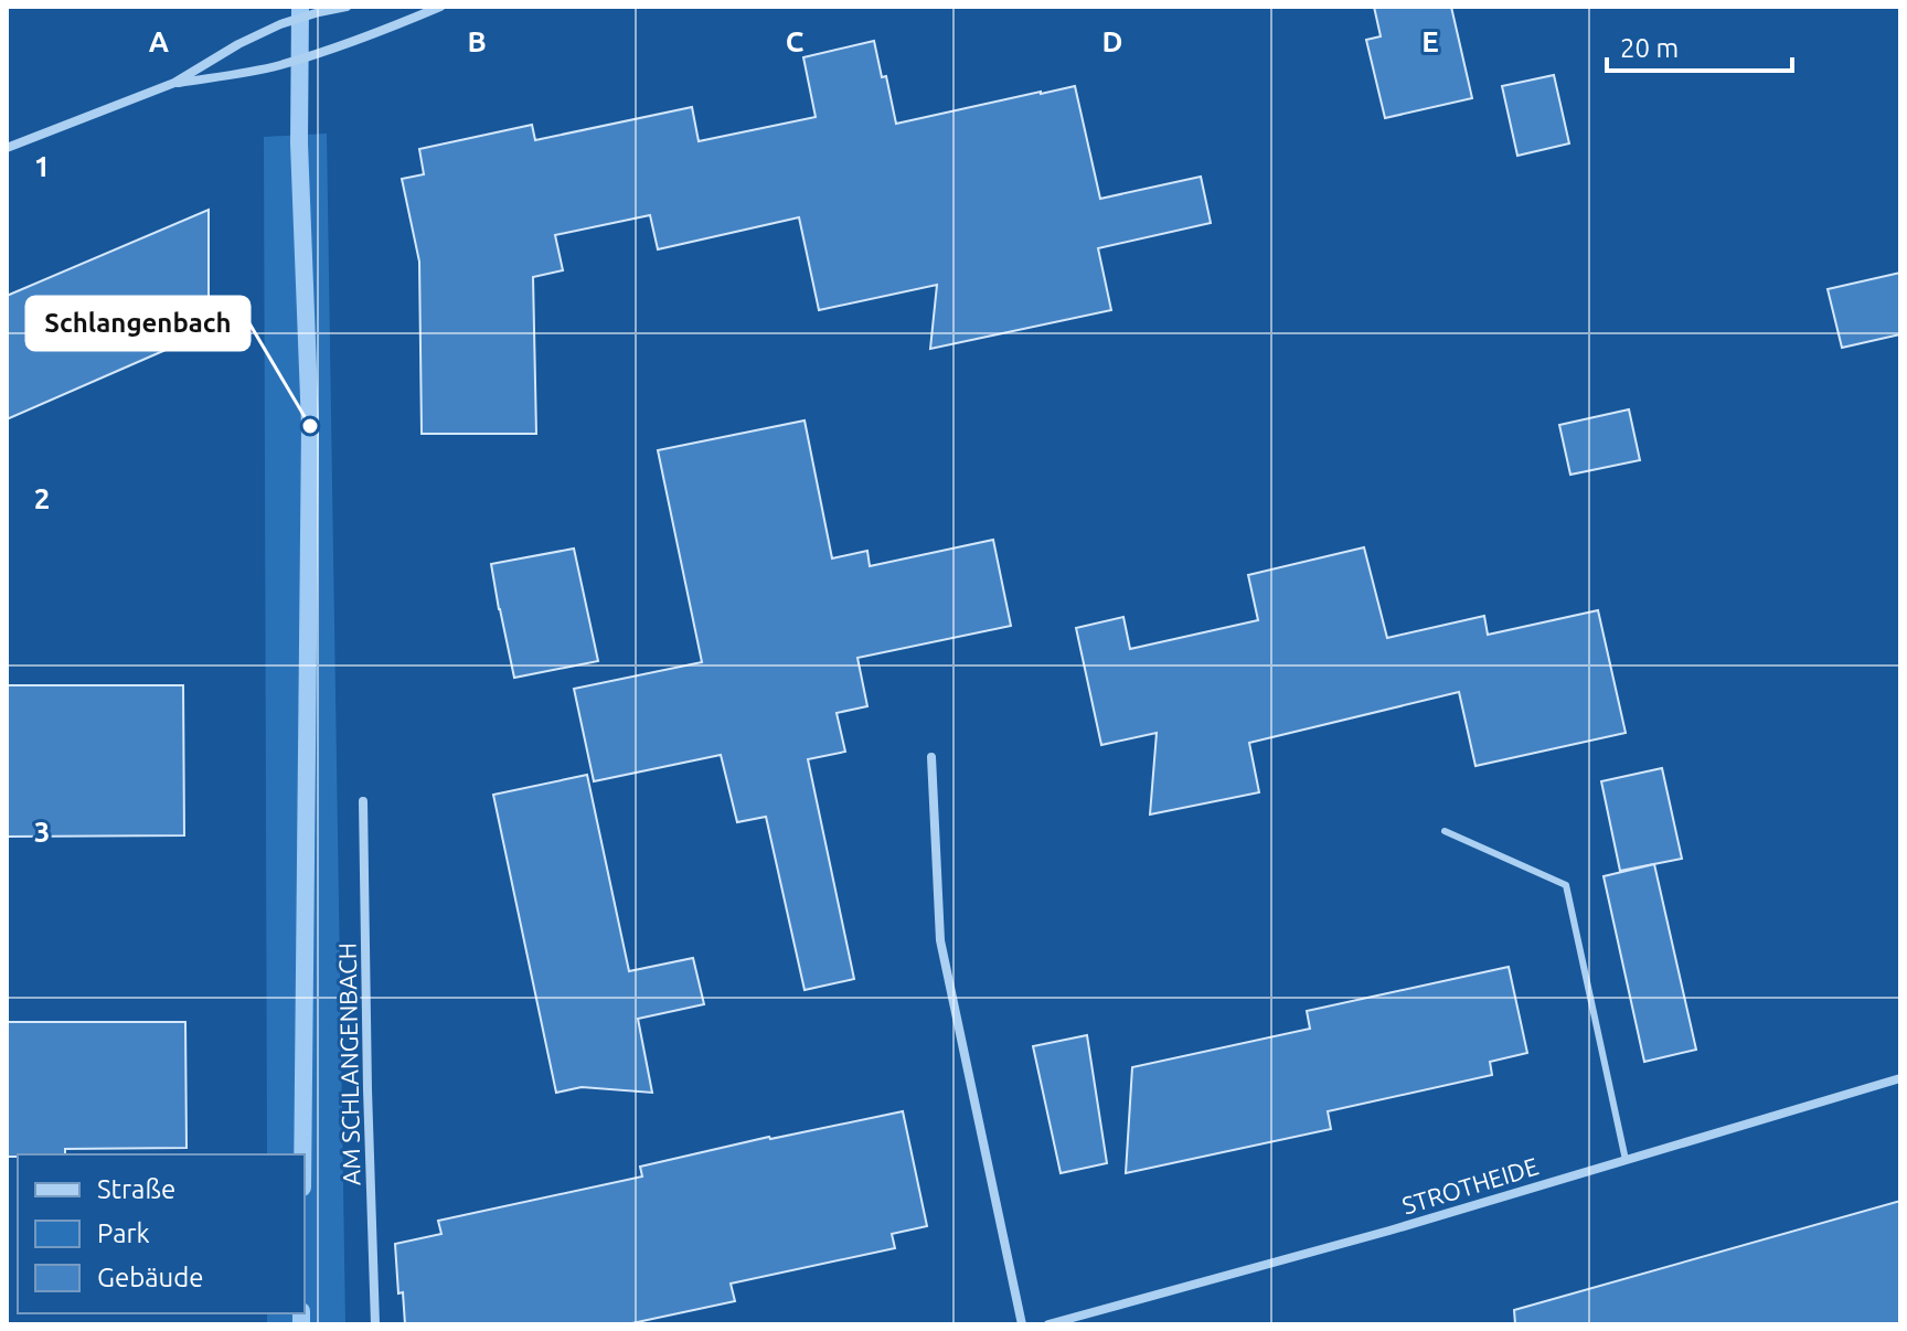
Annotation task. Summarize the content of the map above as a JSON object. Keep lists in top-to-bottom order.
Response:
{
  "streets": {
    "street": ["AM SCHLANGENBACH", "STROTHEIDE"]
  },
  "places": ["Schlangenbach"],
  "legend": ["Straße", "Park", "Gebäude"],
  "scale_bar": "20 m",
  "grid": {
    "columns": [
      "A",
      "B",
      "C",
      "D",
      "E"
    ],
    "rows": ["1", "2", "3"]
  }
}
